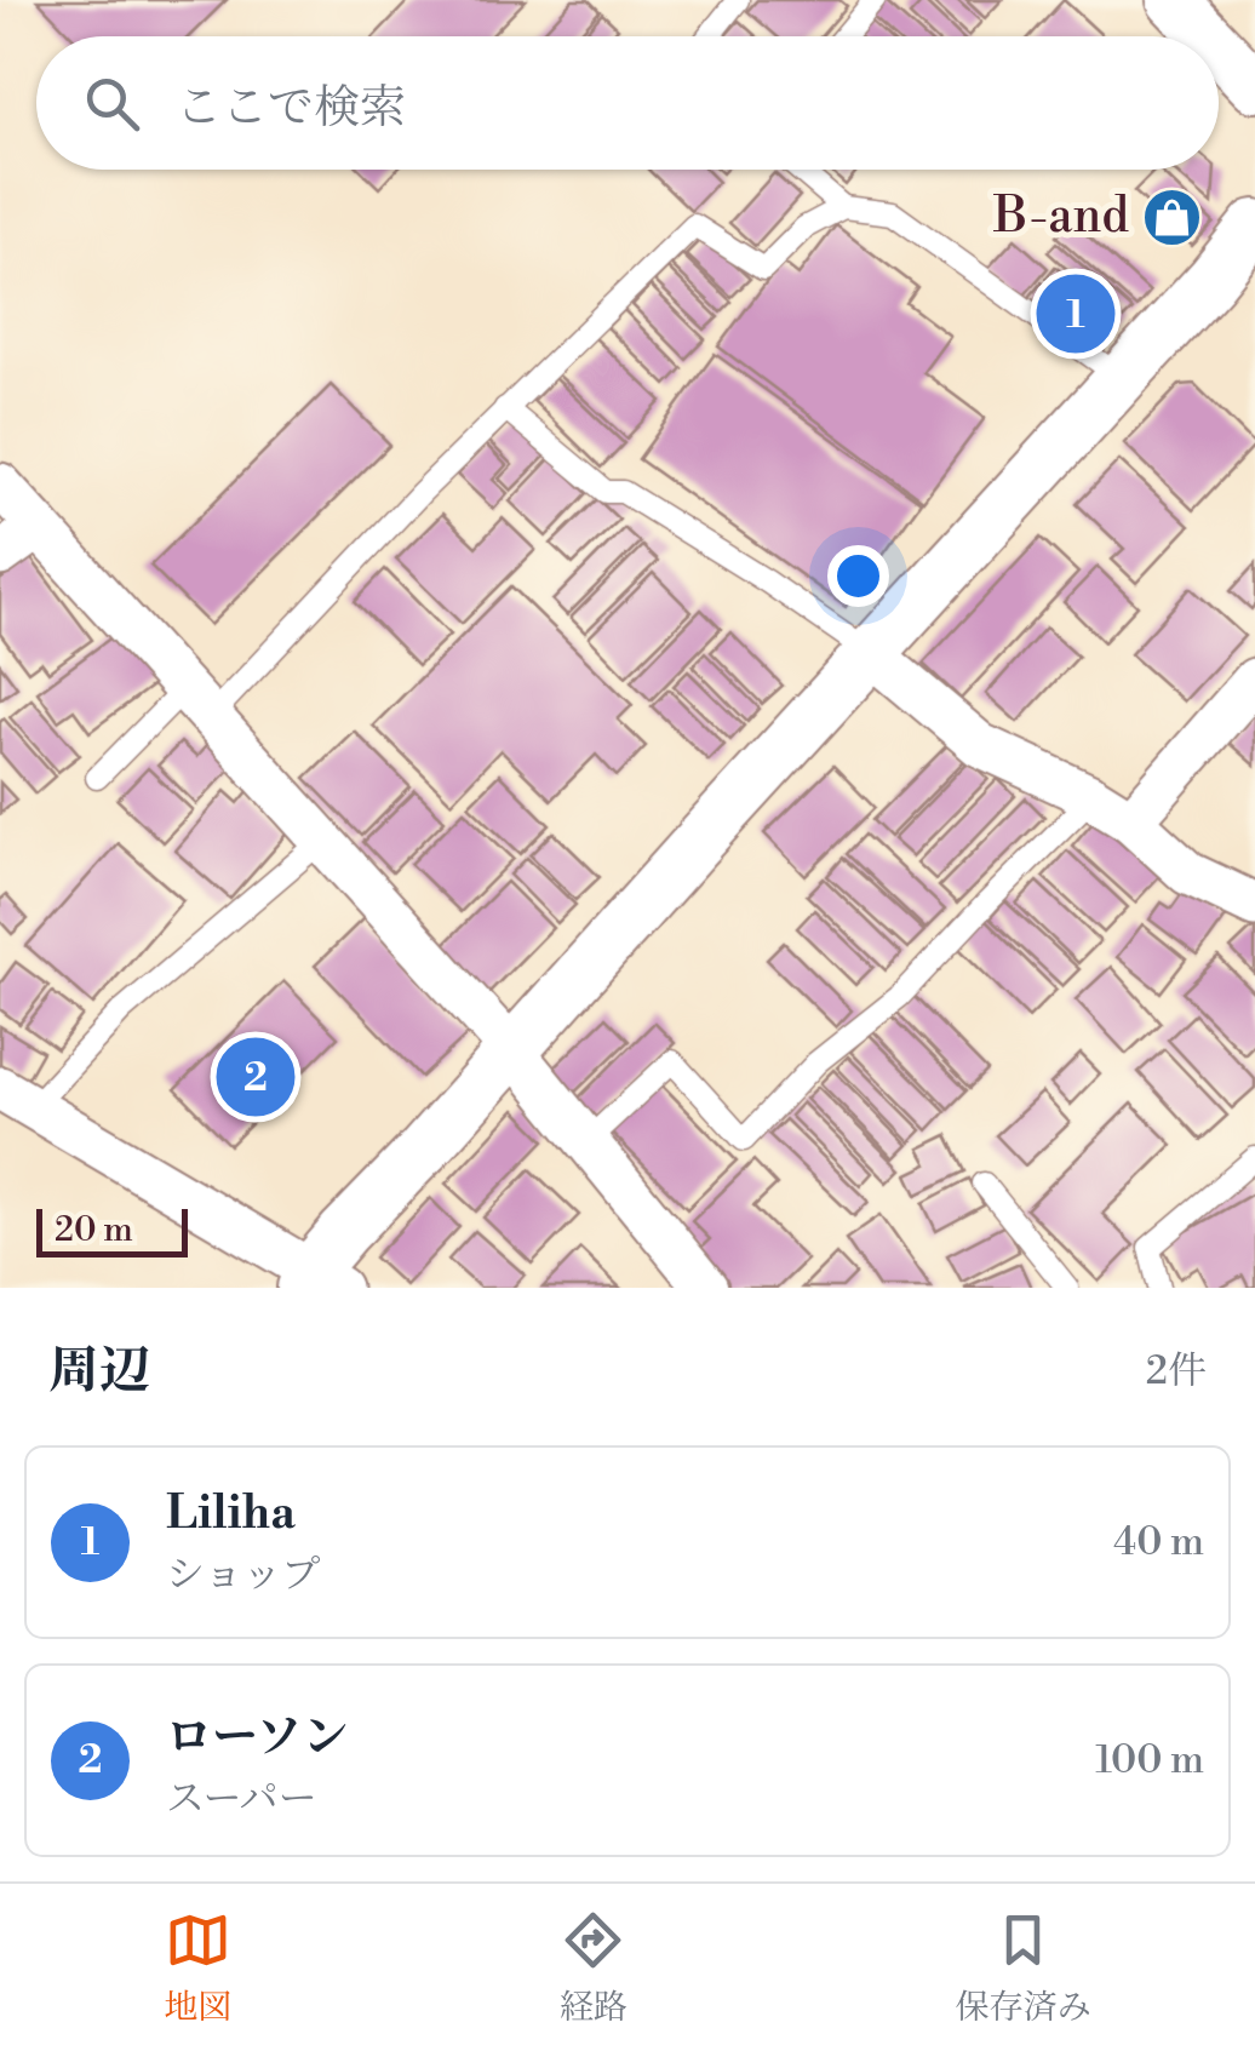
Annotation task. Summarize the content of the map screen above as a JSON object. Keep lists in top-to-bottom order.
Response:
{
  "places": {
    "shop": ["B-and"]
  },
  "scale_bar": "20 m",
  "page": {
    "search": "ここで検索",
    "pins": ["1", "2"],
    "scale": "20 m",
    "heading": ["周辺", "2件"],
    "list": [
      {
        "mark": "1",
        "name": "Liliha",
        "note": "ショップ",
        "value": "40 m"
      },
      {
        "mark": "2",
        "name": "ローソン",
        "note": "スーパー",
        "value": "100 m"
      }
    ],
    "nav": ["地図", "経路", "保存済み"]
  }
}
